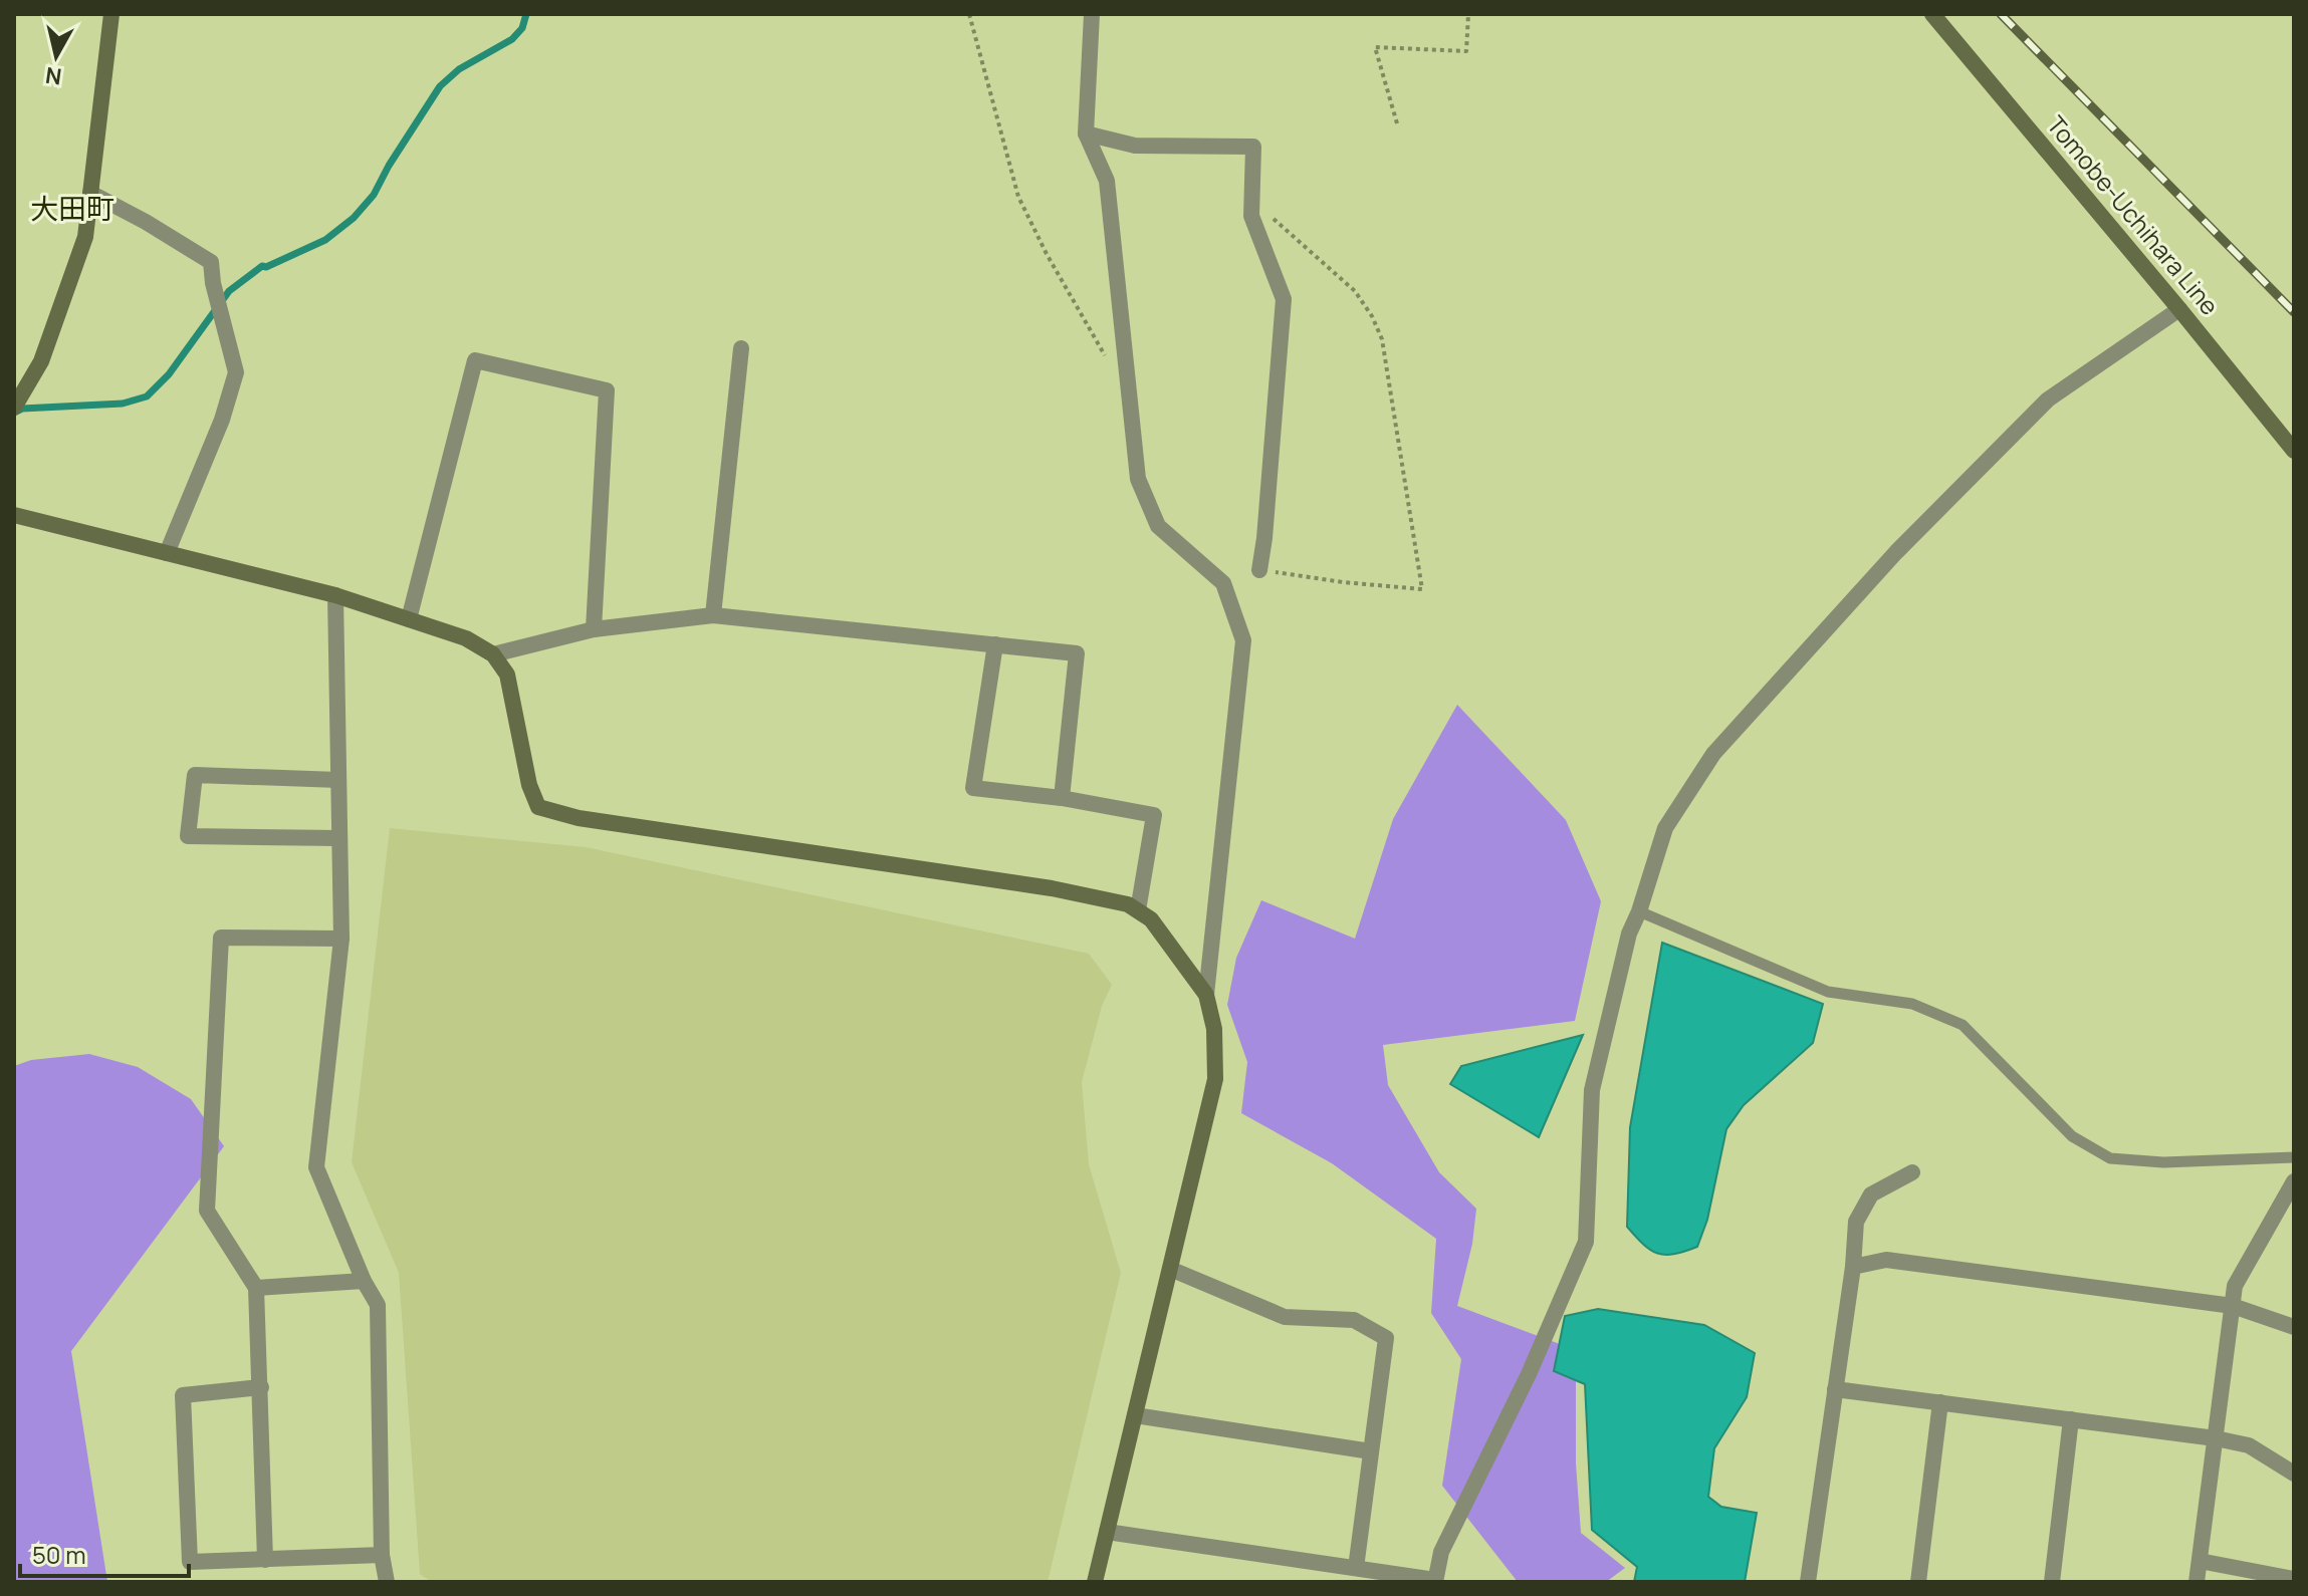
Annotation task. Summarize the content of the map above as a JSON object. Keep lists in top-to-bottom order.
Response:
{
  "streets": {
    "street": ["Tomobe-Uchihara Line"]
  },
  "districts": ["大田町"],
  "scale_bar": "50 m",
  "north": "bottom"
}
